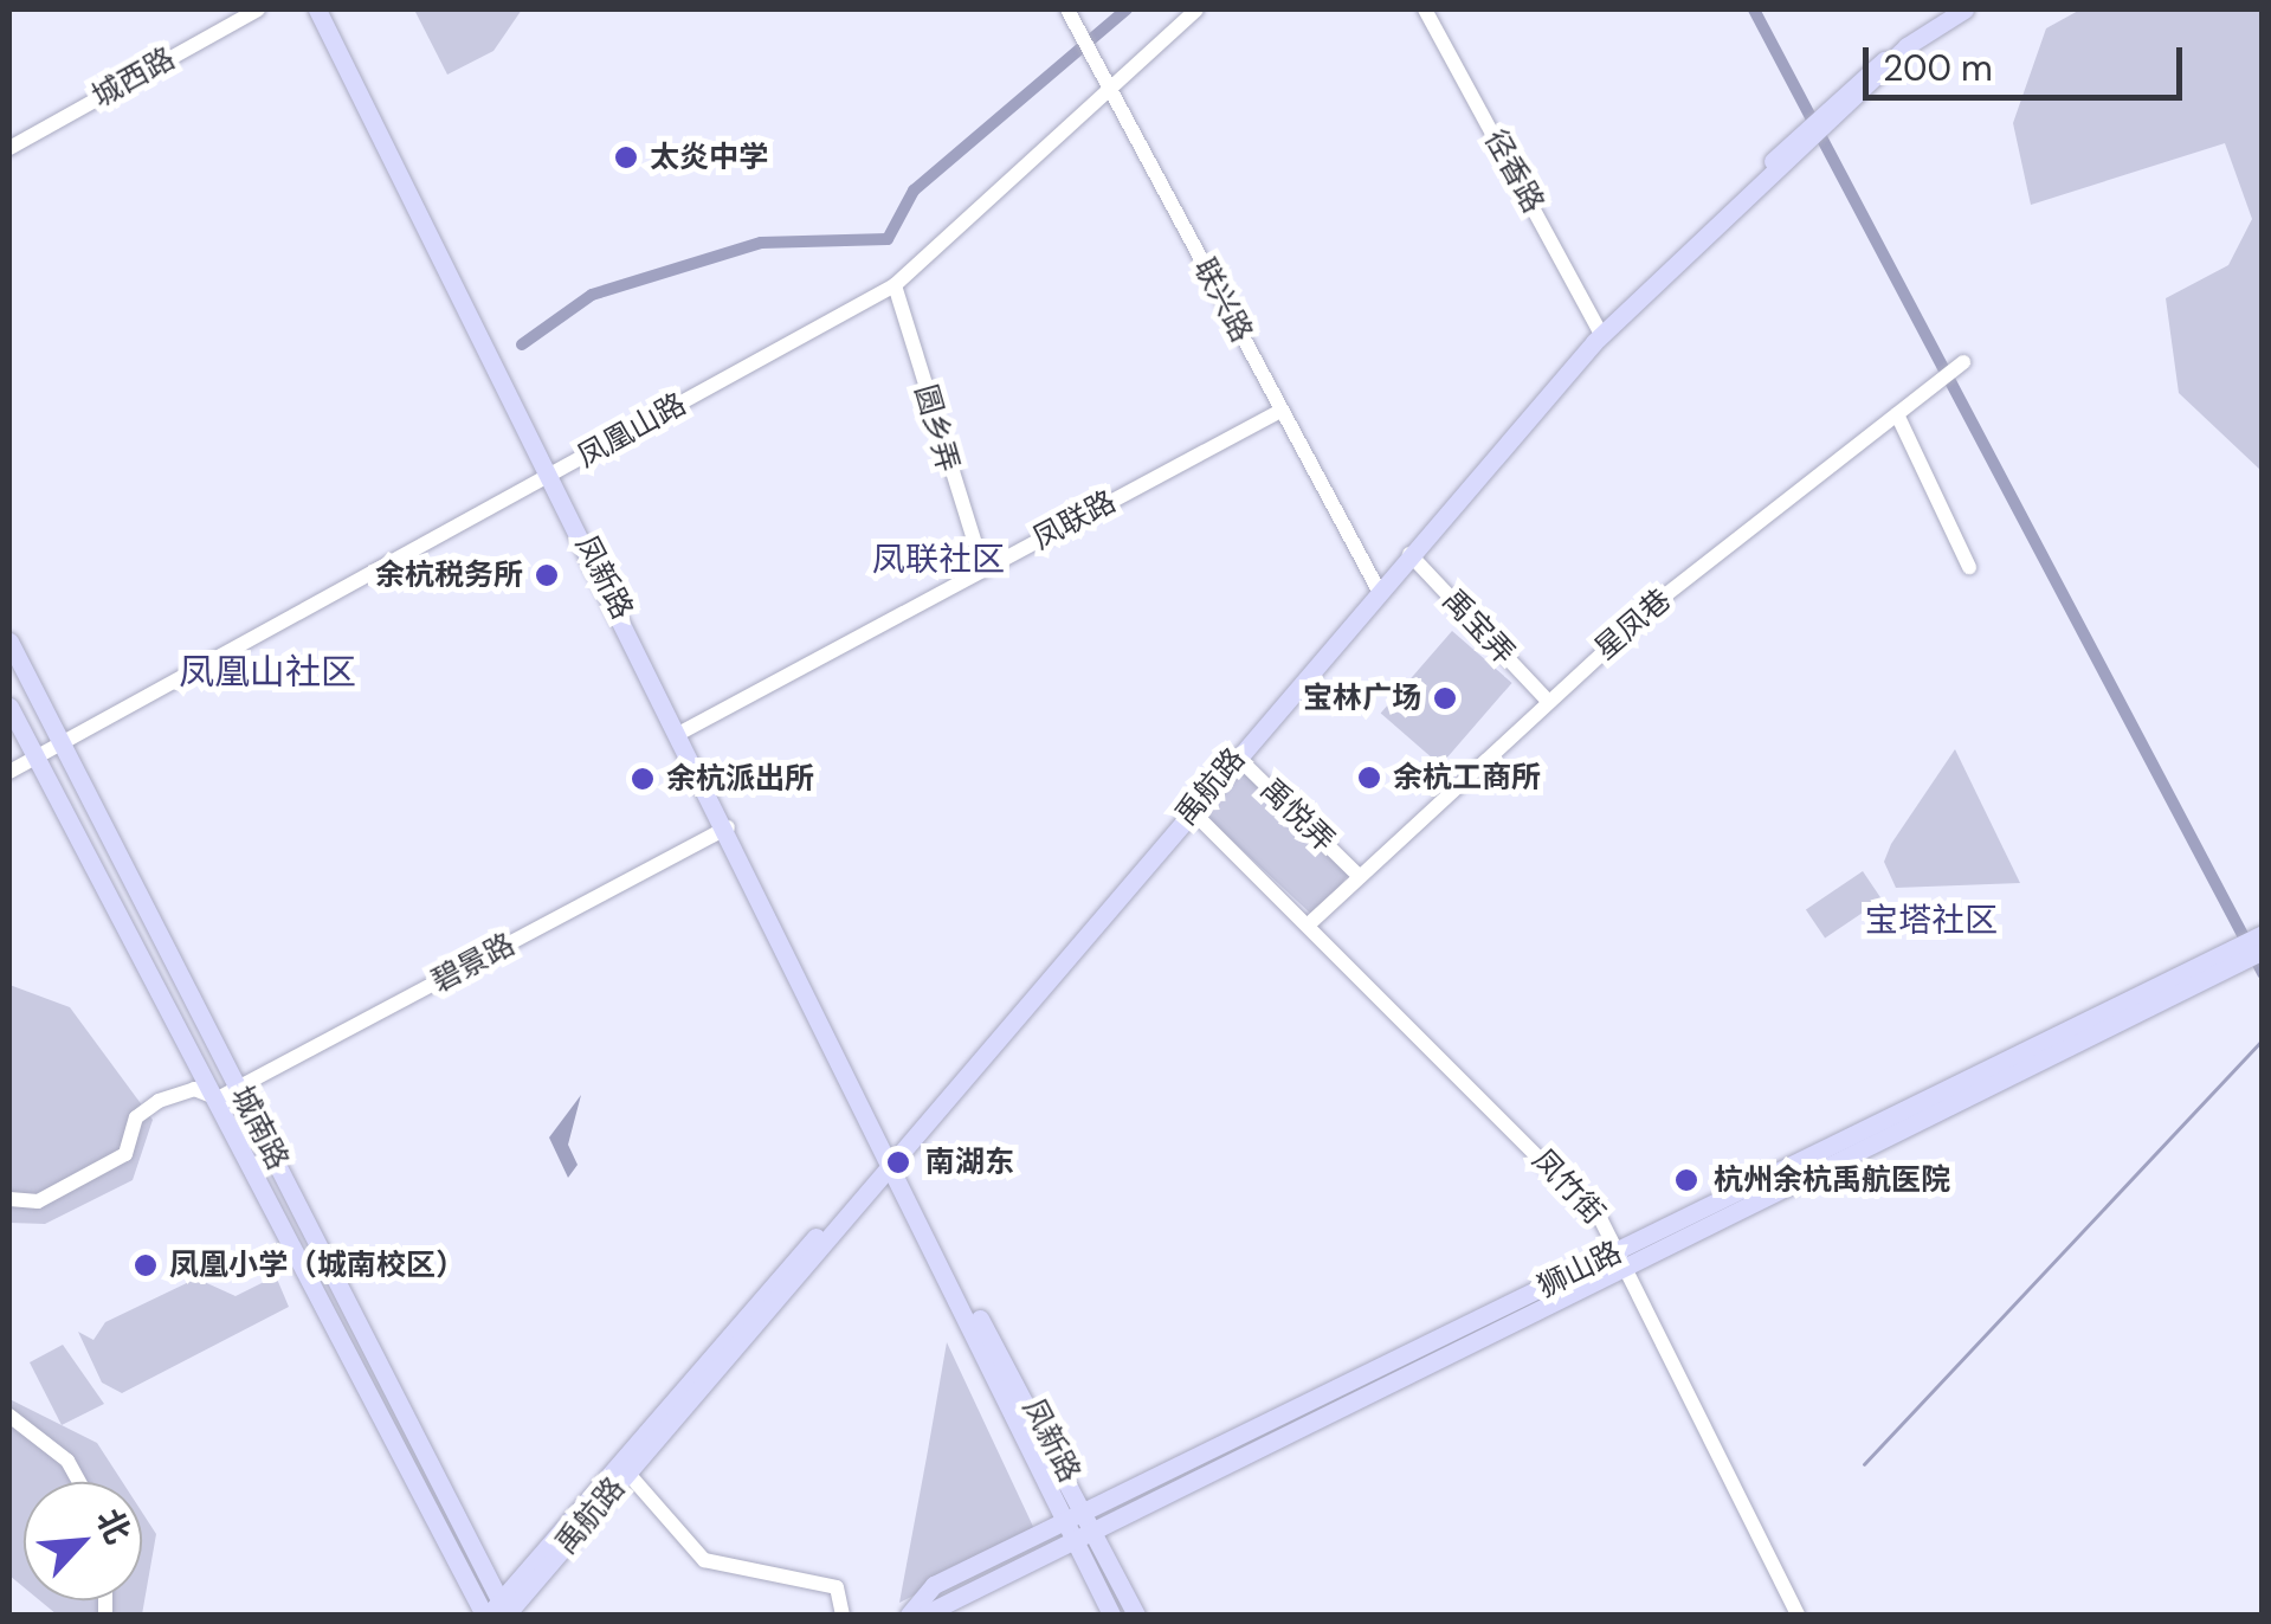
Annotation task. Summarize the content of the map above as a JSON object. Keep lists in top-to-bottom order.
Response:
{
  "streets": {
    "main road": [
      "凤新路",
      "禹航路",
      "城南路",
      "狮山路"
    ],
    "street": [
      "城西路",
      "径香路",
      "联兴路",
      "圆乡弄",
      "凤凰山路",
      "凤联路",
      "星凤巷",
      "禹宝弄",
      "禹悦弄",
      "碧景路",
      "凤竹街"
    ]
  },
  "crossings": [
    ["径香路", "禹航路"],
    ["联兴路", "凤凰山路"],
    ["联兴路", "凤联路"],
    ["联兴路", "禹航路"],
    ["圆乡弄", "凤凰山路"],
    ["圆乡弄", "凤联路"],
    ["凤凰山路", "凤新路"],
    ["凤凰山路", "城南路"],
    ["凤联路", "凤新路"],
    ["凤新路", "禹航路"],
    ["凤新路", "碧景路"],
    ["凤新路", "狮山路"],
    ["星凤巷", "禹宝弄"],
    ["星凤巷", "禹悦弄"],
    ["星凤巷", "凤竹街"],
    ["禹宝弄", "禹航路"],
    ["禹航路", "禹悦弄"],
    ["禹航路", "城南路"],
    ["禹航路", "凤竹街"],
    ["碧景路", "城南路"],
    ["凤竹街", "狮山路"]
  ],
  "districts": ["凤联社区", "凤凰山社区", "宝塔社区"],
  "places": [
    "太炎中学",
    "余杭税务所",
    "宝林广场",
    "余杭工商所",
    "余杭派出所",
    "南湖东",
    "杭州余杭禹航医院",
    "凤凰小学（城南校区）"
  ],
  "scale_bar": "200 m",
  "north": "top right"
}
